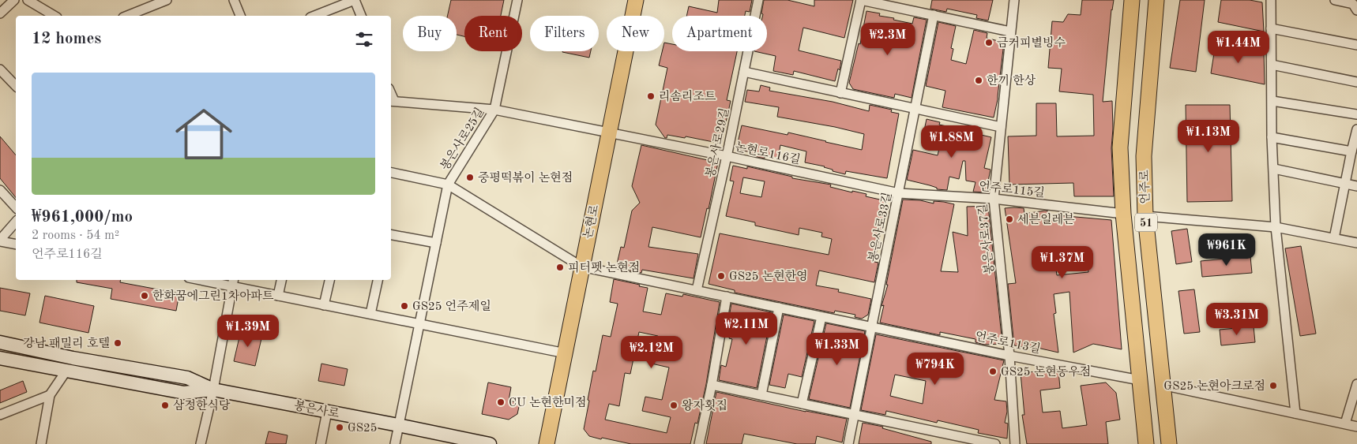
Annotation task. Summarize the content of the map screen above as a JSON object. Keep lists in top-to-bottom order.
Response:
{
  "streets": {
    "main road": [
      "언주로",
      "논현로",
      "51",
      "봉은사로"
    ],
    "street": [
      "봉은사로25길",
      "봉은사로29길",
      "논현로116길",
      "언주로115길",
      "봉은사로33길",
      "봉은사로37길",
      "언주로113길"
    ]
  },
  "crossings": [
    ["봉은사로25길", "논현로116길"],
    ["봉은사로25길", "언주로113길"],
    ["봉은사로25길", "봉은사로"],
    ["봉은사로29길", "논현로116길"],
    ["봉은사로29길", "언주로113길"],
    ["논현로116길", "언주로115길"],
    ["논현로116길", "논현로"],
    ["논현로116길", "봉은사로33길"],
    ["언주로", "언주로115길"],
    ["언주로", "언주로113길"],
    ["언주로115길", "봉은사로33길"],
    ["언주로115길", "봉은사로37길"],
    ["논현로", "언주로113길"],
    ["봉은사로33길", "언주로113길"],
    ["봉은사로37길", "언주로113길"]
  ],
  "places": [
    "금커피별빙수",
    "한끼 한상",
    "리솜리조트",
    "중평떡볶이 논현점",
    "세븐일레븐",
    "피터펫 논현점",
    "GS25 논현한영",
    "한화꿈에그린1차아파트",
    "GS25 언주제일",
    "강남 패밀리 호텔",
    "GS25 논현동우점",
    "GS25 논현아크로점",
    "CU 논현한미점",
    "삼정한식당",
    "왕자횟집",
    "GS25"
  ],
  "page": {
    "chip": [
      "Buy",
      "Rent",
      "Filters",
      "New",
      "Apartment"
    ],
    "heading": "12 homes",
    "price": [
      "₩2.3M",
      "₩1.44M",
      "₩1.13M",
      "₩1.88M",
      "₩961K",
      "₩1.37M",
      "₩3.31M",
      "₩2.11M",
      "₩1.39M",
      "₩1.33M",
      "₩2.12M",
      "₩794K"
    ],
    "list": [
      {
        "name": "₩961,000/mo",
        "note": "2 rooms · 54 m² · 언주로116길"
      }
    ]
  }
}
